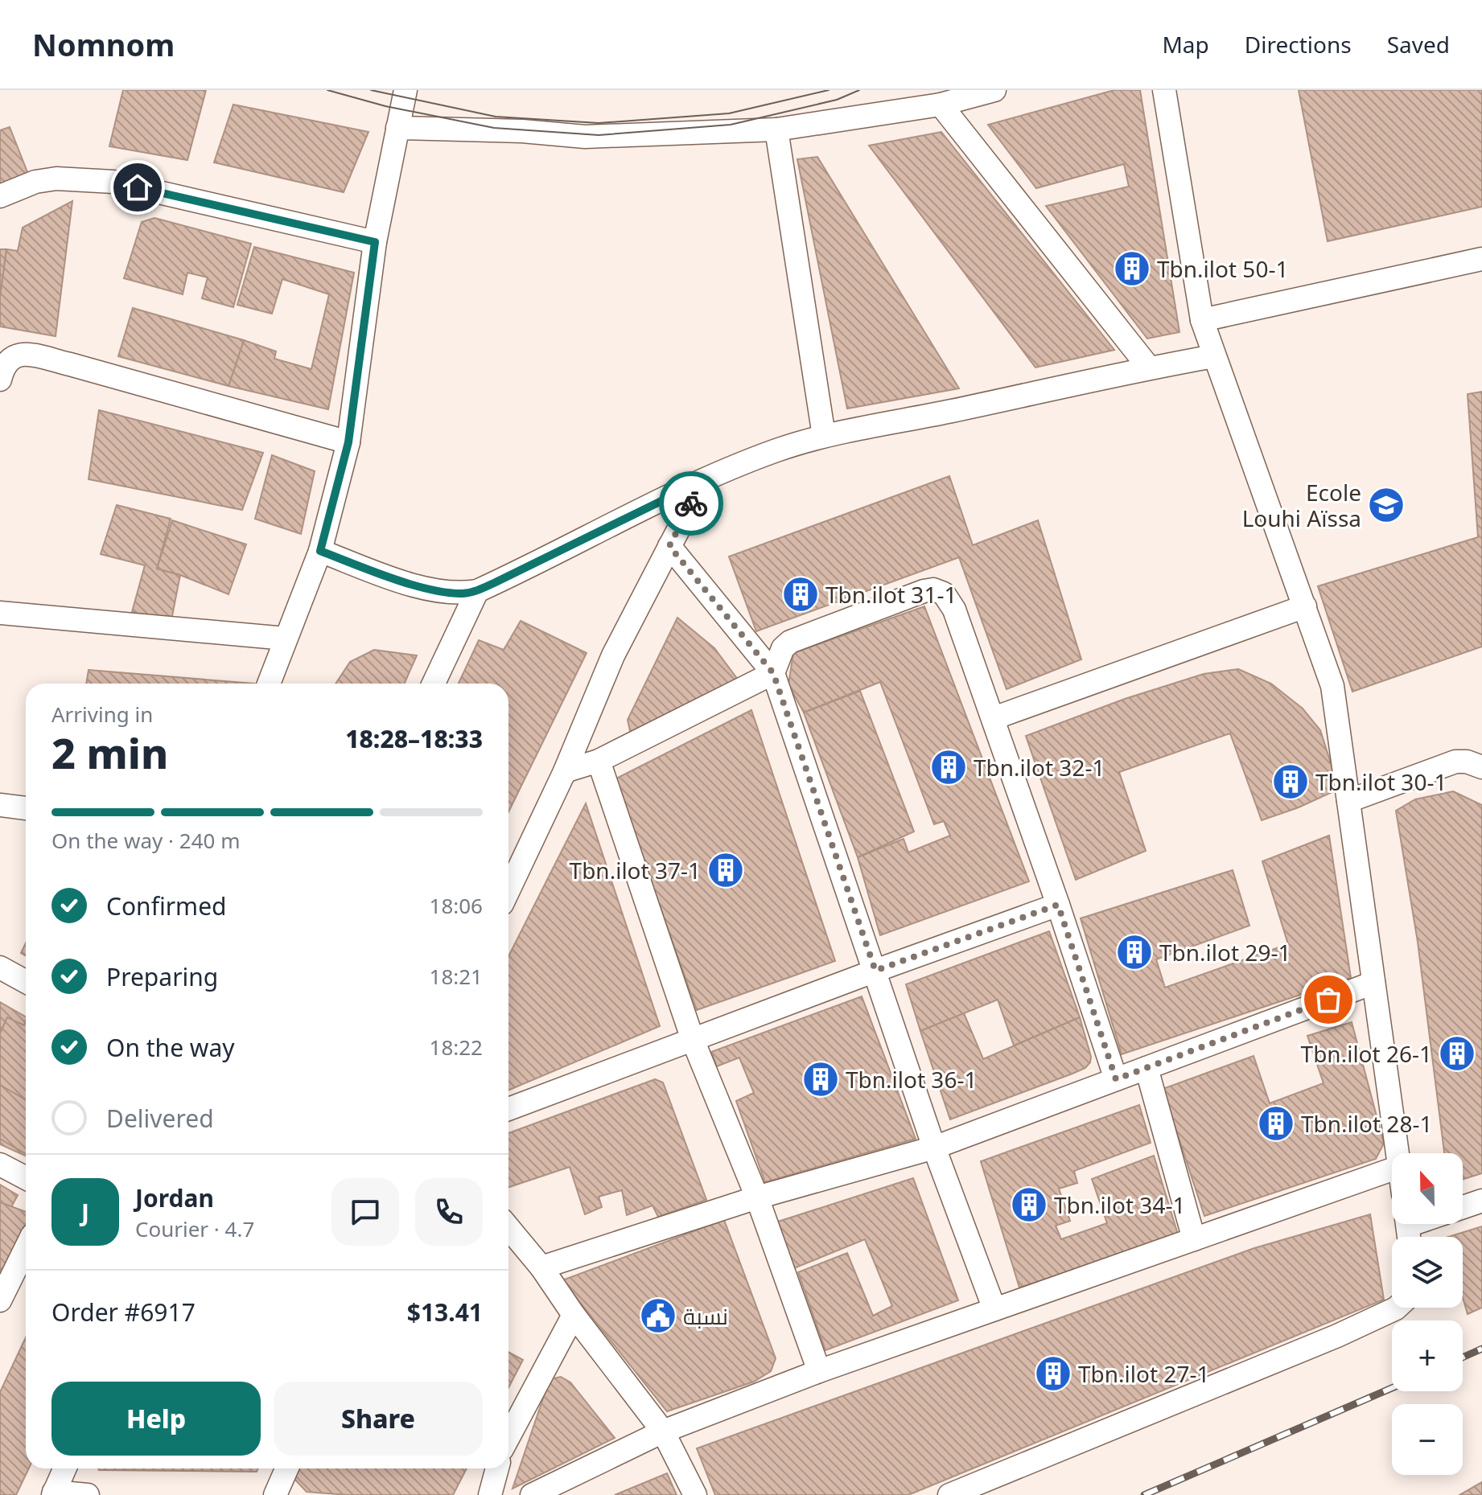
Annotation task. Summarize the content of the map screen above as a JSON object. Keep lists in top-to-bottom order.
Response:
{
  "places": {
    "building": [
      "Tbn.ilot 50-1",
      "Tbn.ilot 31-1",
      "Tbn.ilot 32-1",
      "Tbn.ilot 30-1",
      "Tbn.ilot 37-1",
      "Tbn.ilot 29-1",
      "Tbn.ilot 26-1",
      "Tbn.ilot 36-1",
      "Tbn.ilot 28-1",
      "Tbn.ilot 34-1",
      "Tbn.ilot 27-1"
    ],
    "school or university": ["Ecole Louhi Aïssa"],
    "public building": ["نسبة"]
  },
  "north": "top",
  "page": {
    "header": "Nomnom",
    "nav": ["Map", "Directions", "Saved"],
    "heading": ["2 min", "Arriving in", "18:28–18:33"],
    "panel": [
      "Jordan",
      "Courier · 4.7",
      "Order #6917",
      "$13.41"
    ],
    "bar": "On the way · 240 m",
    "list": [
      ["Confirmed", "18:06"],
      ["Preparing", "18:21"],
      ["On the way", "18:22"],
      "Delivered"
    ],
    "map_buttons": ["+", "−"],
    "round": "J",
    "buttons": ["Help", "Share"]
  }
}
